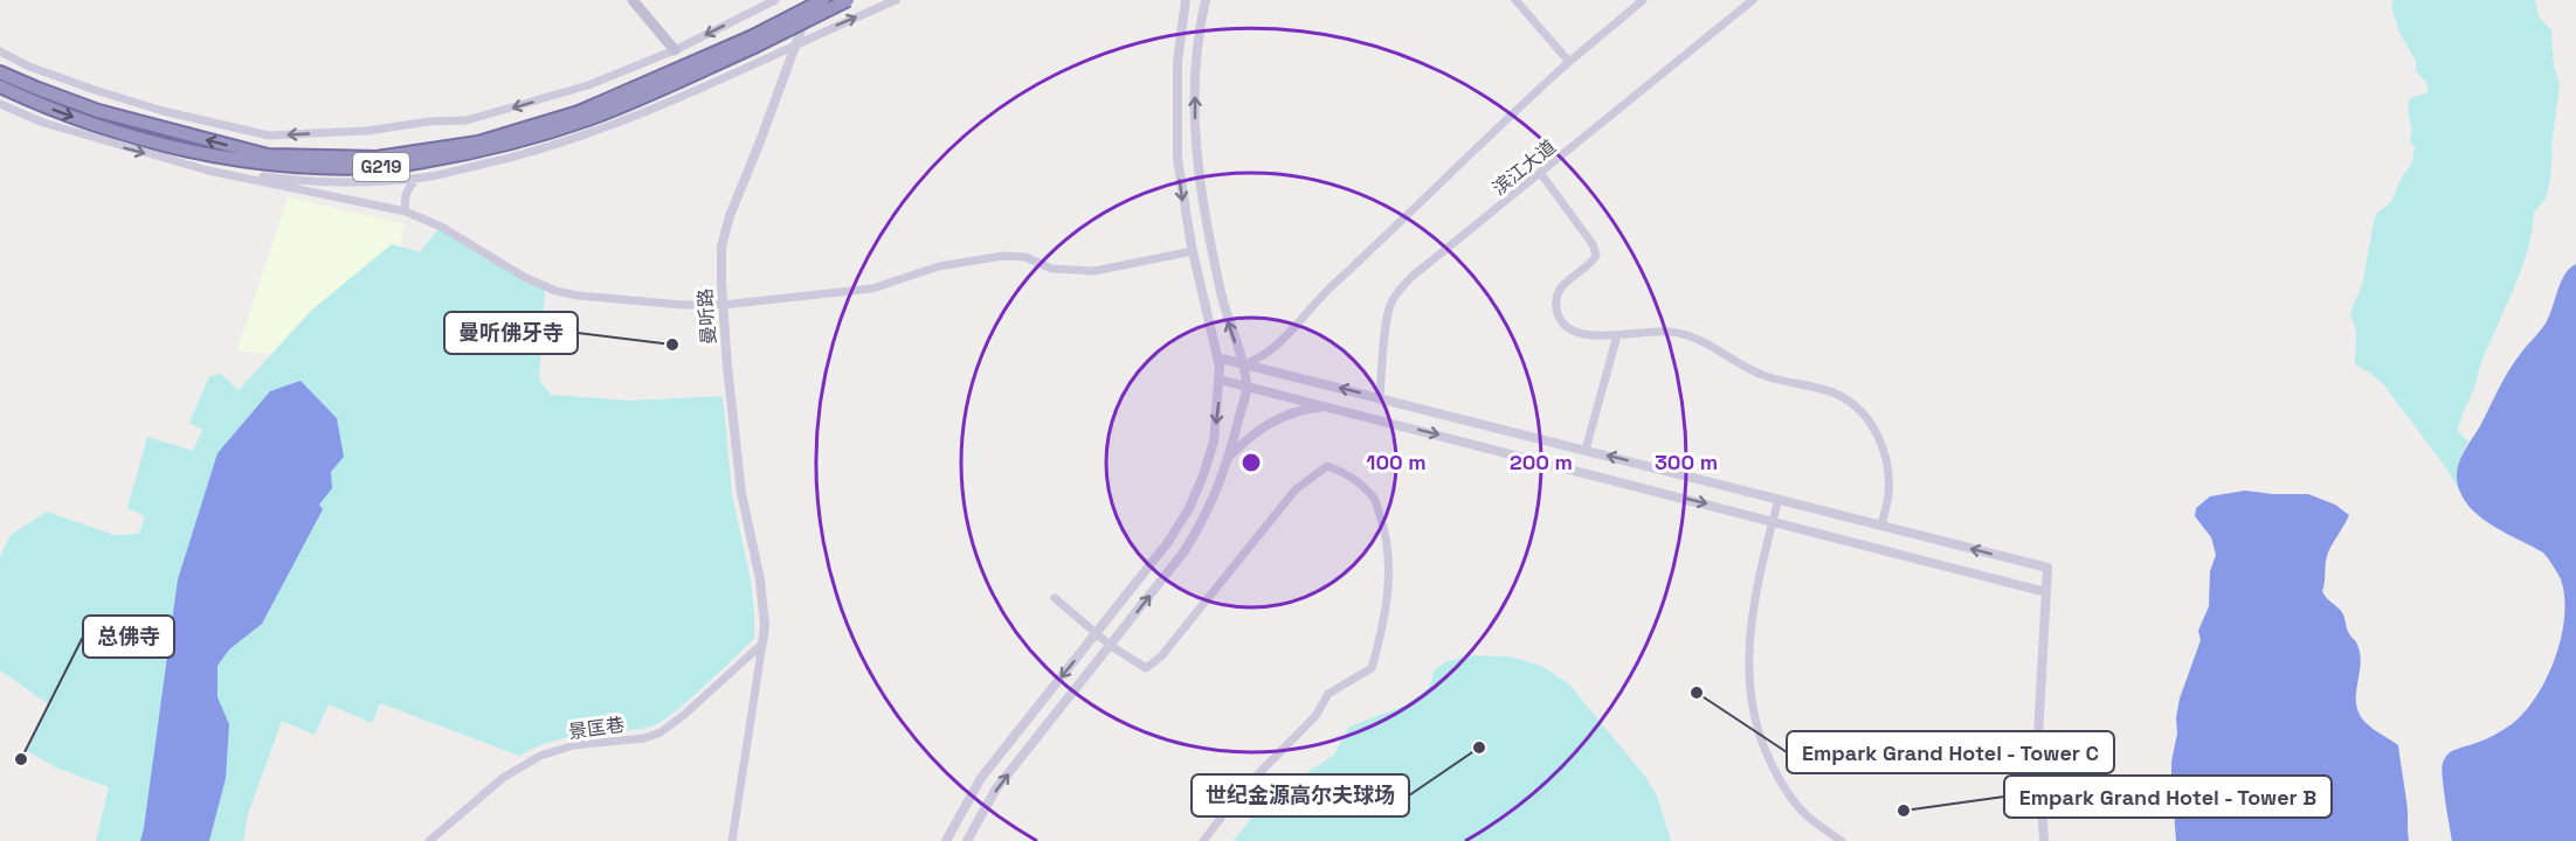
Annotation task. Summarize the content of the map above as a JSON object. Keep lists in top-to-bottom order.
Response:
{
  "streets": {
    "highway": ["G219"],
    "street": ["滨江大道", "曼听路", "景匡巷"]
  },
  "crossings": [
    ["曼听路", "景匡巷"]
  ],
  "places": [
    "曼听佛牙寺",
    "Empark Grand Hotel - Tower C",
    "世纪金源高尔夫球场",
    "总佛寺",
    "Empark Grand Hotel - Tower B"
  ],
  "rings": ["100 m", "200 m", "300 m"]
}
